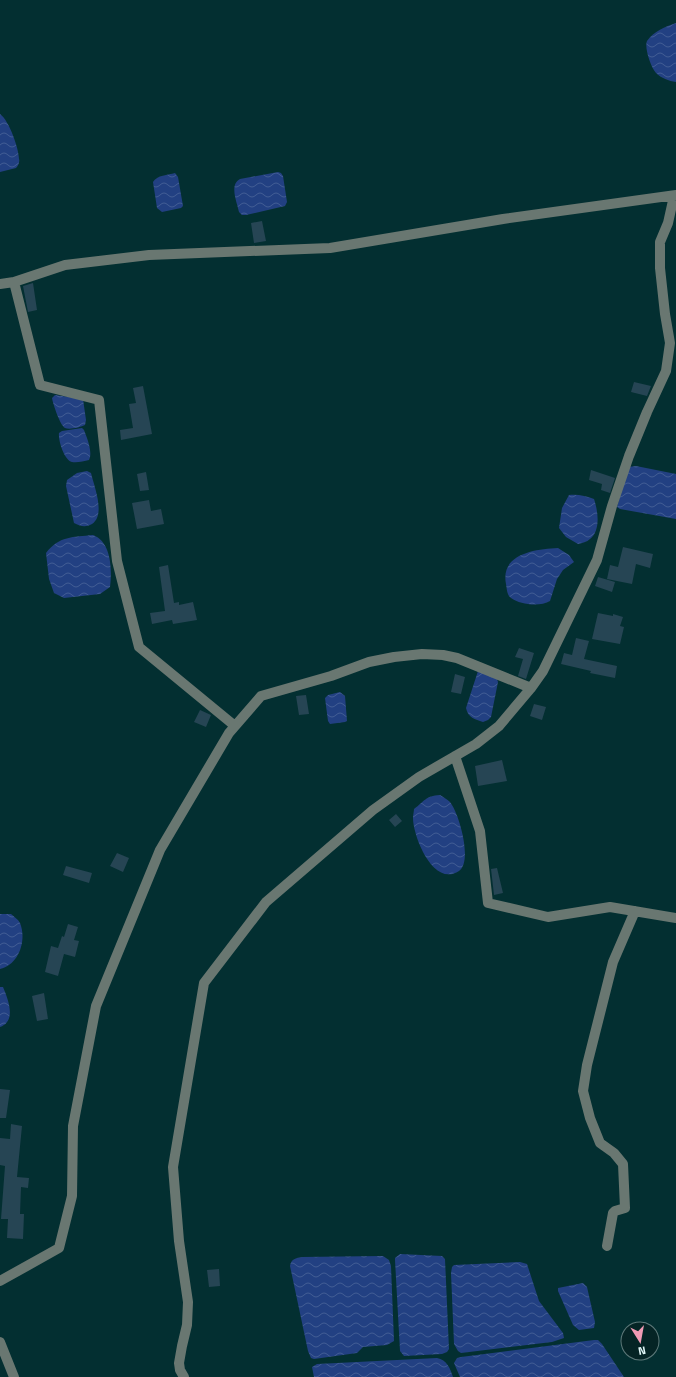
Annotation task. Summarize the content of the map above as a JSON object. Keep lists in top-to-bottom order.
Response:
{
  "north": "bottom"
}
